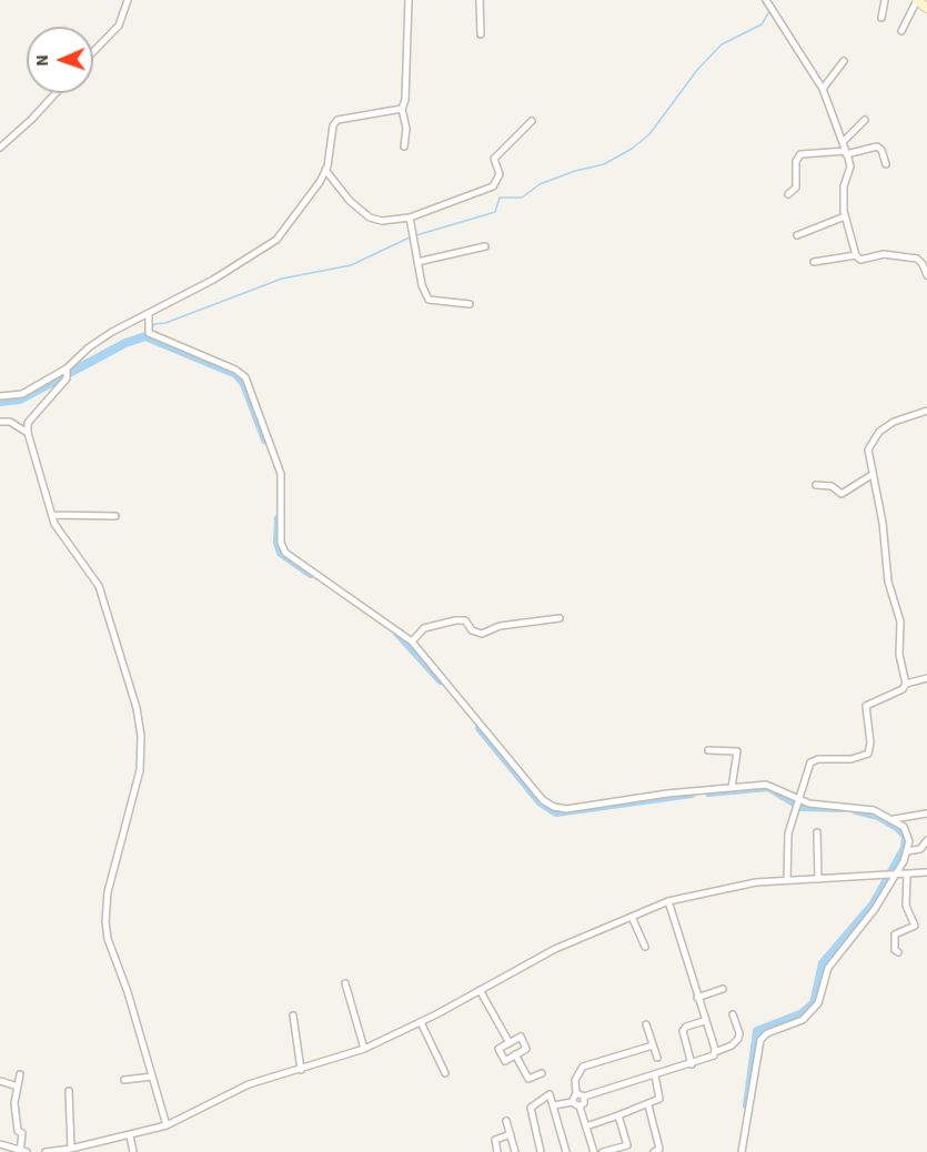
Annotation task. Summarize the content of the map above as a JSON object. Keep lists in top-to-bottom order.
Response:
{
  "north": "left"
}
